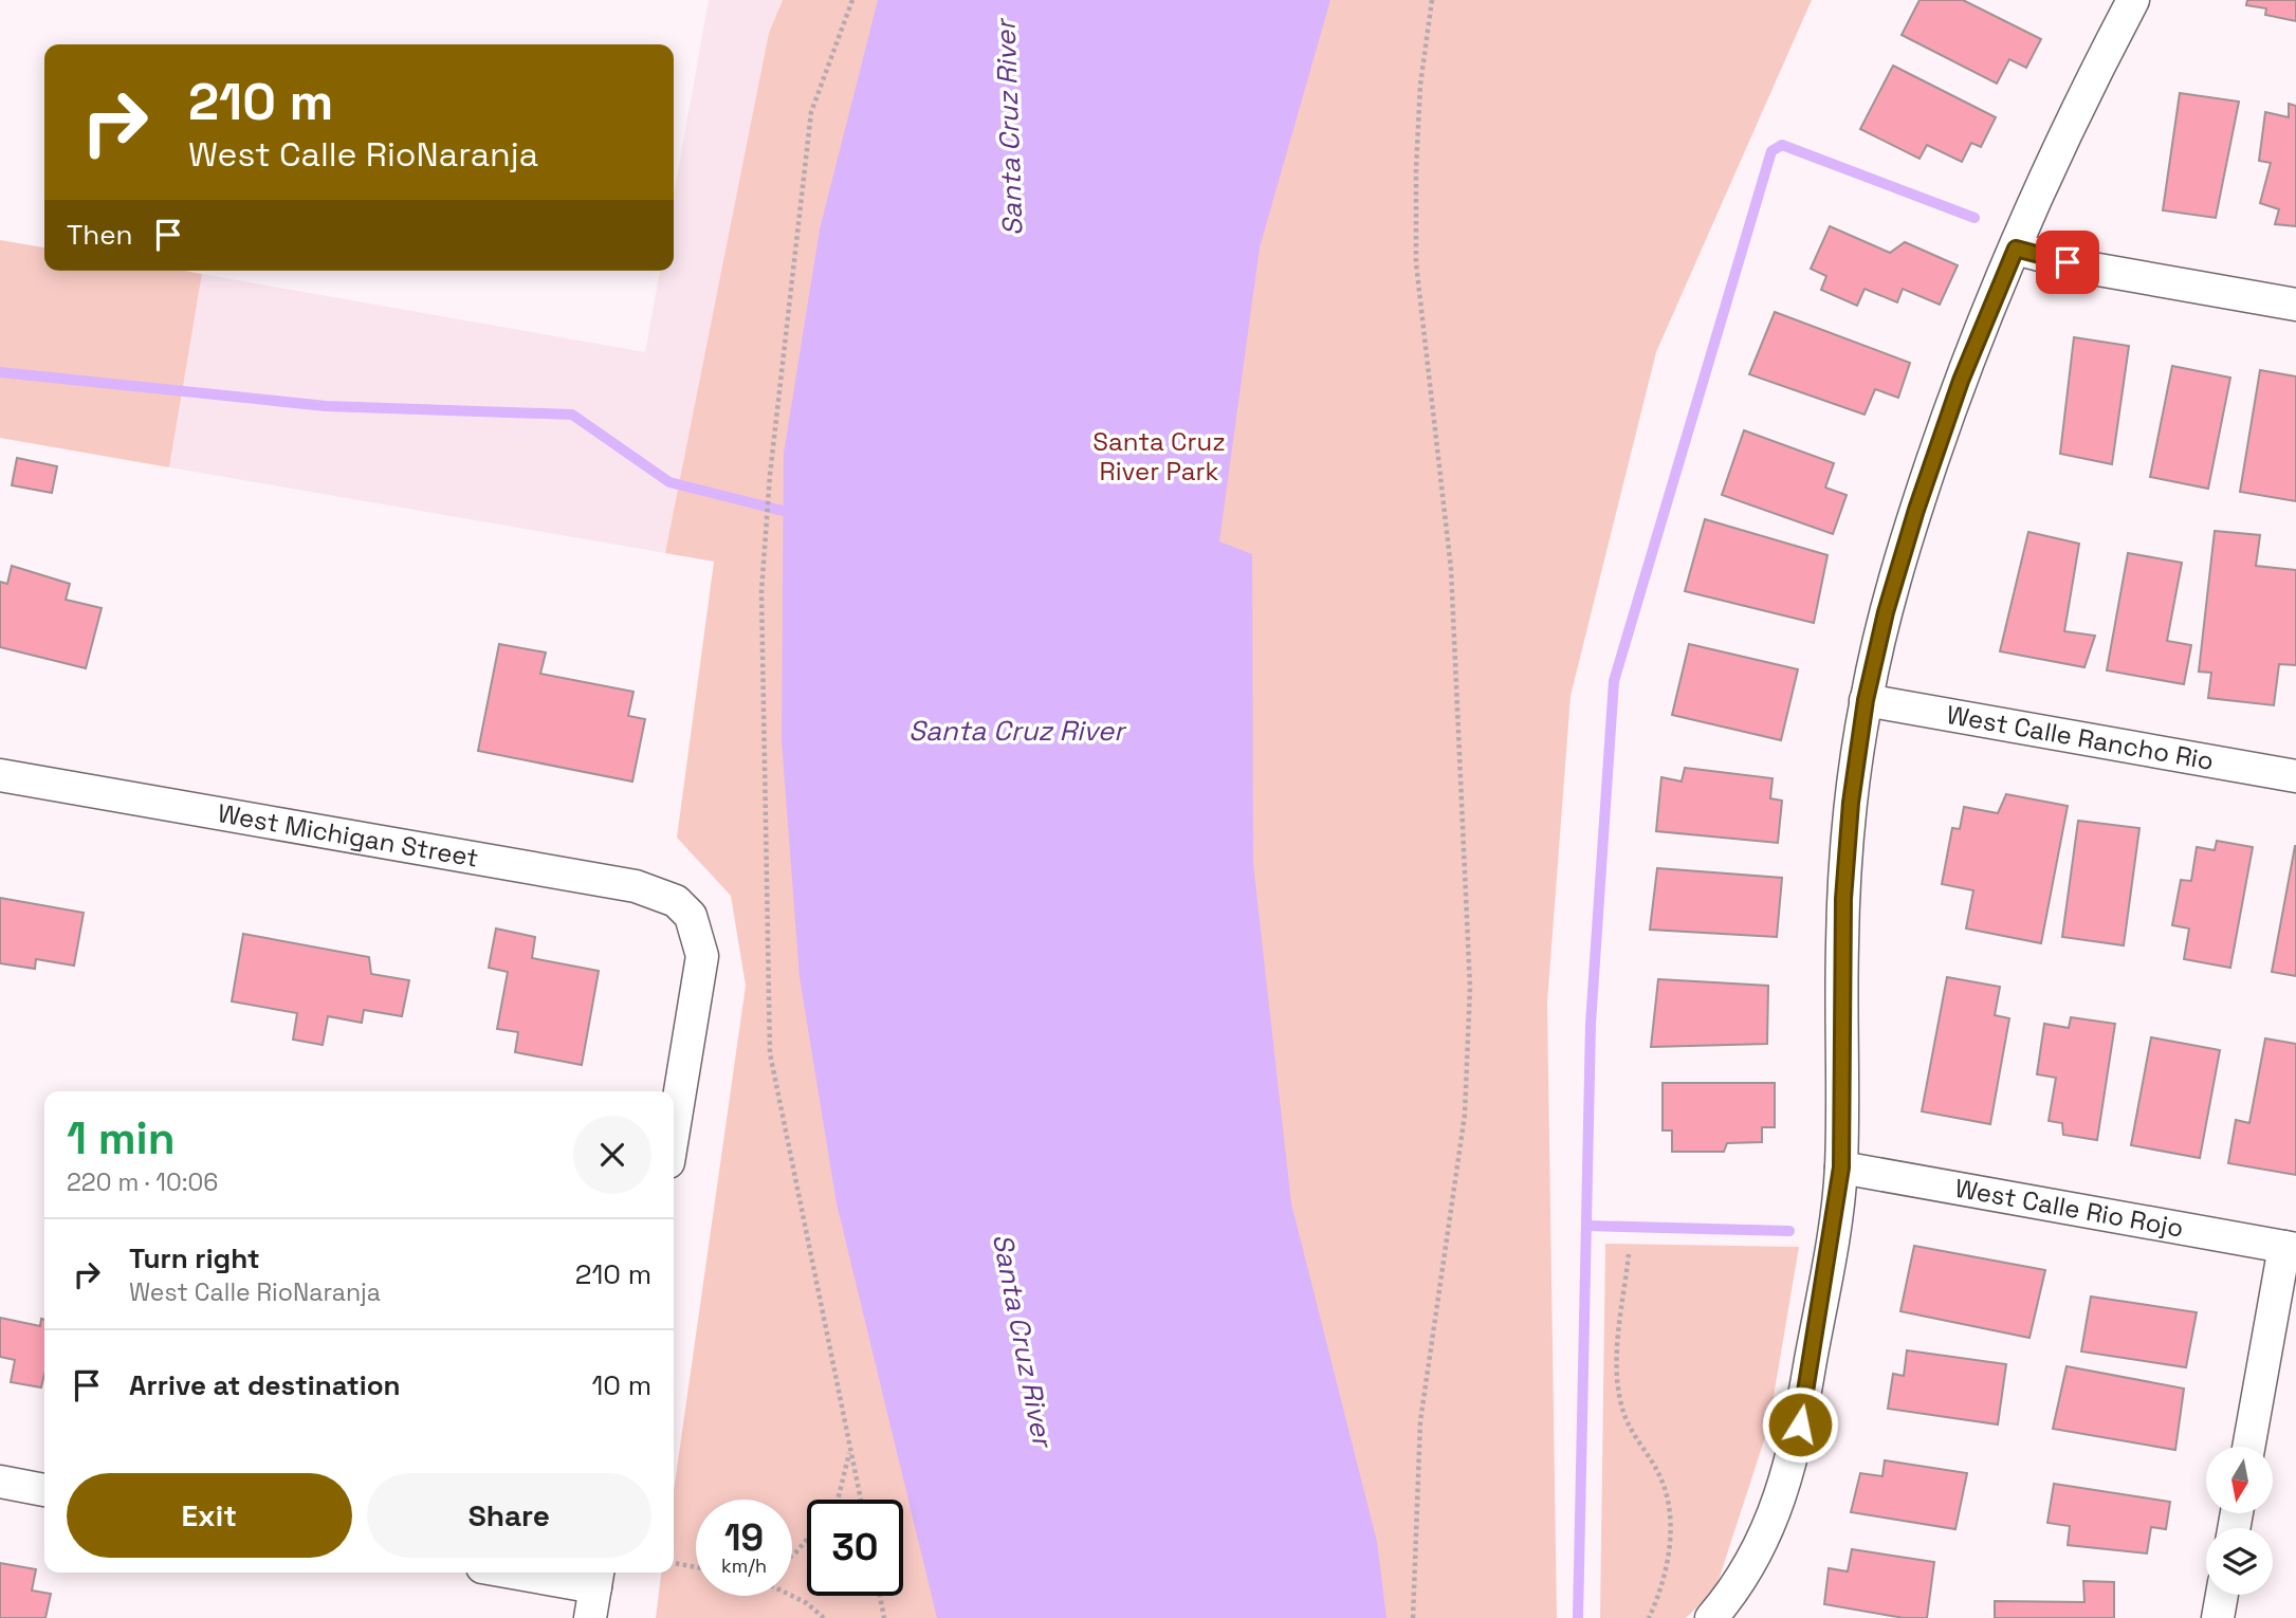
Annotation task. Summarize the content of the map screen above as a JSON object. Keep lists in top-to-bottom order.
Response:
{
  "streets": {
    "street": ["West Calle Rancho Rio", "West Michigan Street", "West Calle Rio Rojo"]
  },
  "water": ["Santa Cruz River"],
  "parks": ["Santa Cruz River Park"],
  "north": "bottom",
  "page": {
    "turn": ["210 m", "West Calle RioNaranja"],
    "then": "Then",
    "heading": ["1 min", "220 m · 10:06"],
    "list": [
      {
        "name": "Turn right",
        "note": "West Calle RioNaranja",
        "value": "210 m"
      },
      {
        "name": "Arrive at destination",
        "value": "10 m"
      }
    ],
    "buttons": ["Exit", "Share"],
    "speed": "19 km/h",
    "limit": "30"
  }
}
